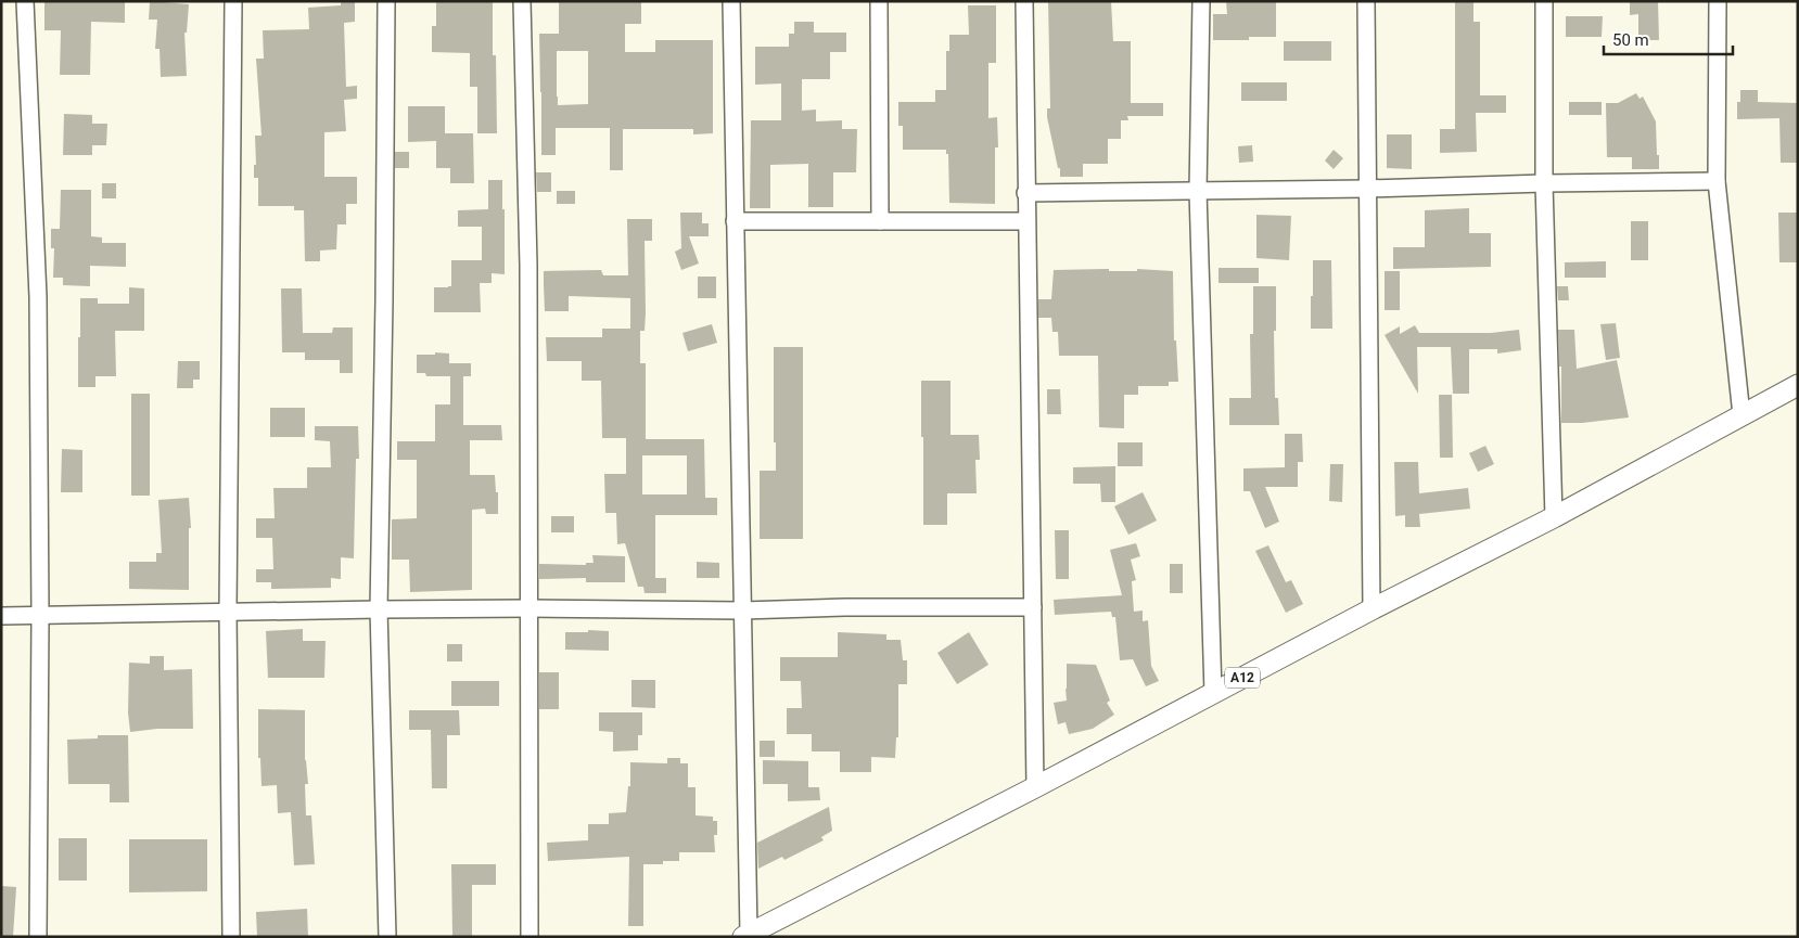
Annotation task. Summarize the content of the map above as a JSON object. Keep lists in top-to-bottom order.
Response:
{
  "streets": {
    "main road": ["A12"]
  },
  "scale_bar": "50 m"
}
